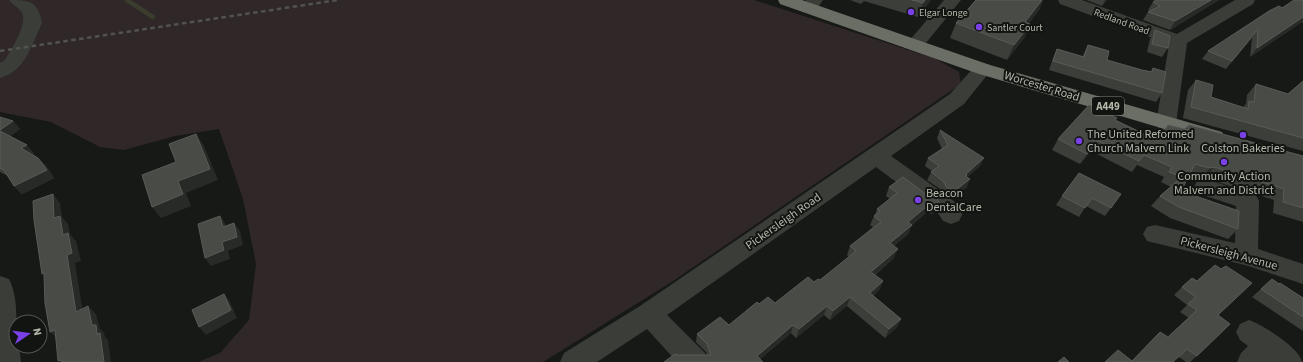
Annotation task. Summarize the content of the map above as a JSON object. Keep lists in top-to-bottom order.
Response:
{
  "streets": {
    "highway": ["Worcester Road", "A449"],
    "street": ["Redland Road", "Pickersleigh Road", "Pickersleigh Avenue"]
  },
  "crossings": [
    ["Worcester Road", "Pickersleigh Road"]
  ],
  "places": [
    "Elgar Longe",
    "Santler Court",
    "Colston Bakeries",
    "The United Reformed Church Malvern Link",
    "Community Action Malvern and District",
    "Beacon DentalCare"
  ],
  "north": "right"
}
